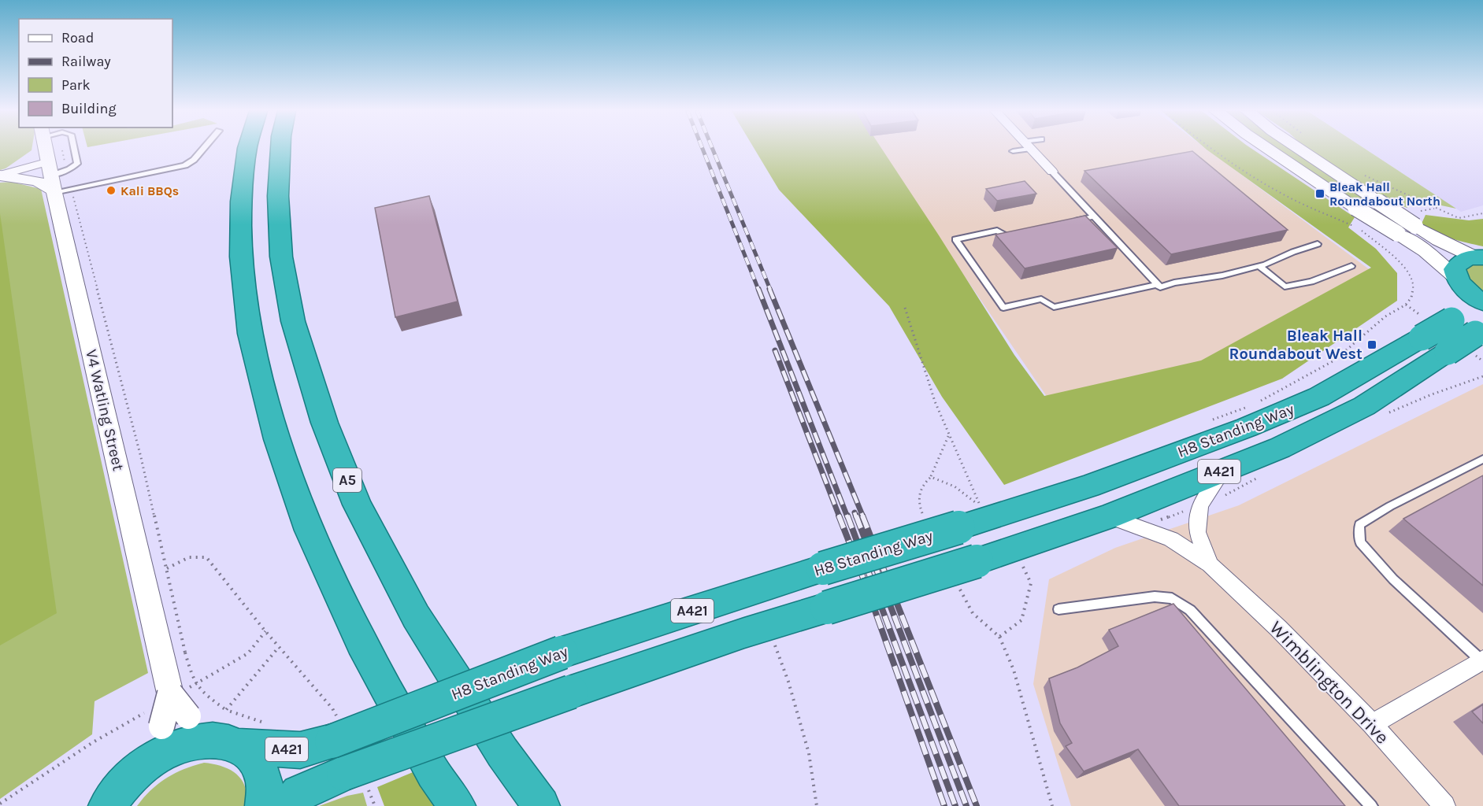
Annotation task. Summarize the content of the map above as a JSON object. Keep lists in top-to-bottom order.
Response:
{
  "streets": {
    "highway": ["H8 Standing Way", "A421", "A5"],
    "street": ["V4 Watling Street", "Wimblington Drive"]
  },
  "crossings": [
    ["V4 Watling Street", "H8 Standing Way"],
    ["H8 Standing Way", "Wimblington Drive"]
  ],
  "places": {
    "other": ["Kali BBQs"],
    "transit": ["Bleak Hall Roundabout North", "Bleak Hall Roundabout West"]
  },
  "legend": [
    "Road",
    "Railway",
    "Park",
    "Building"
  ]
}
